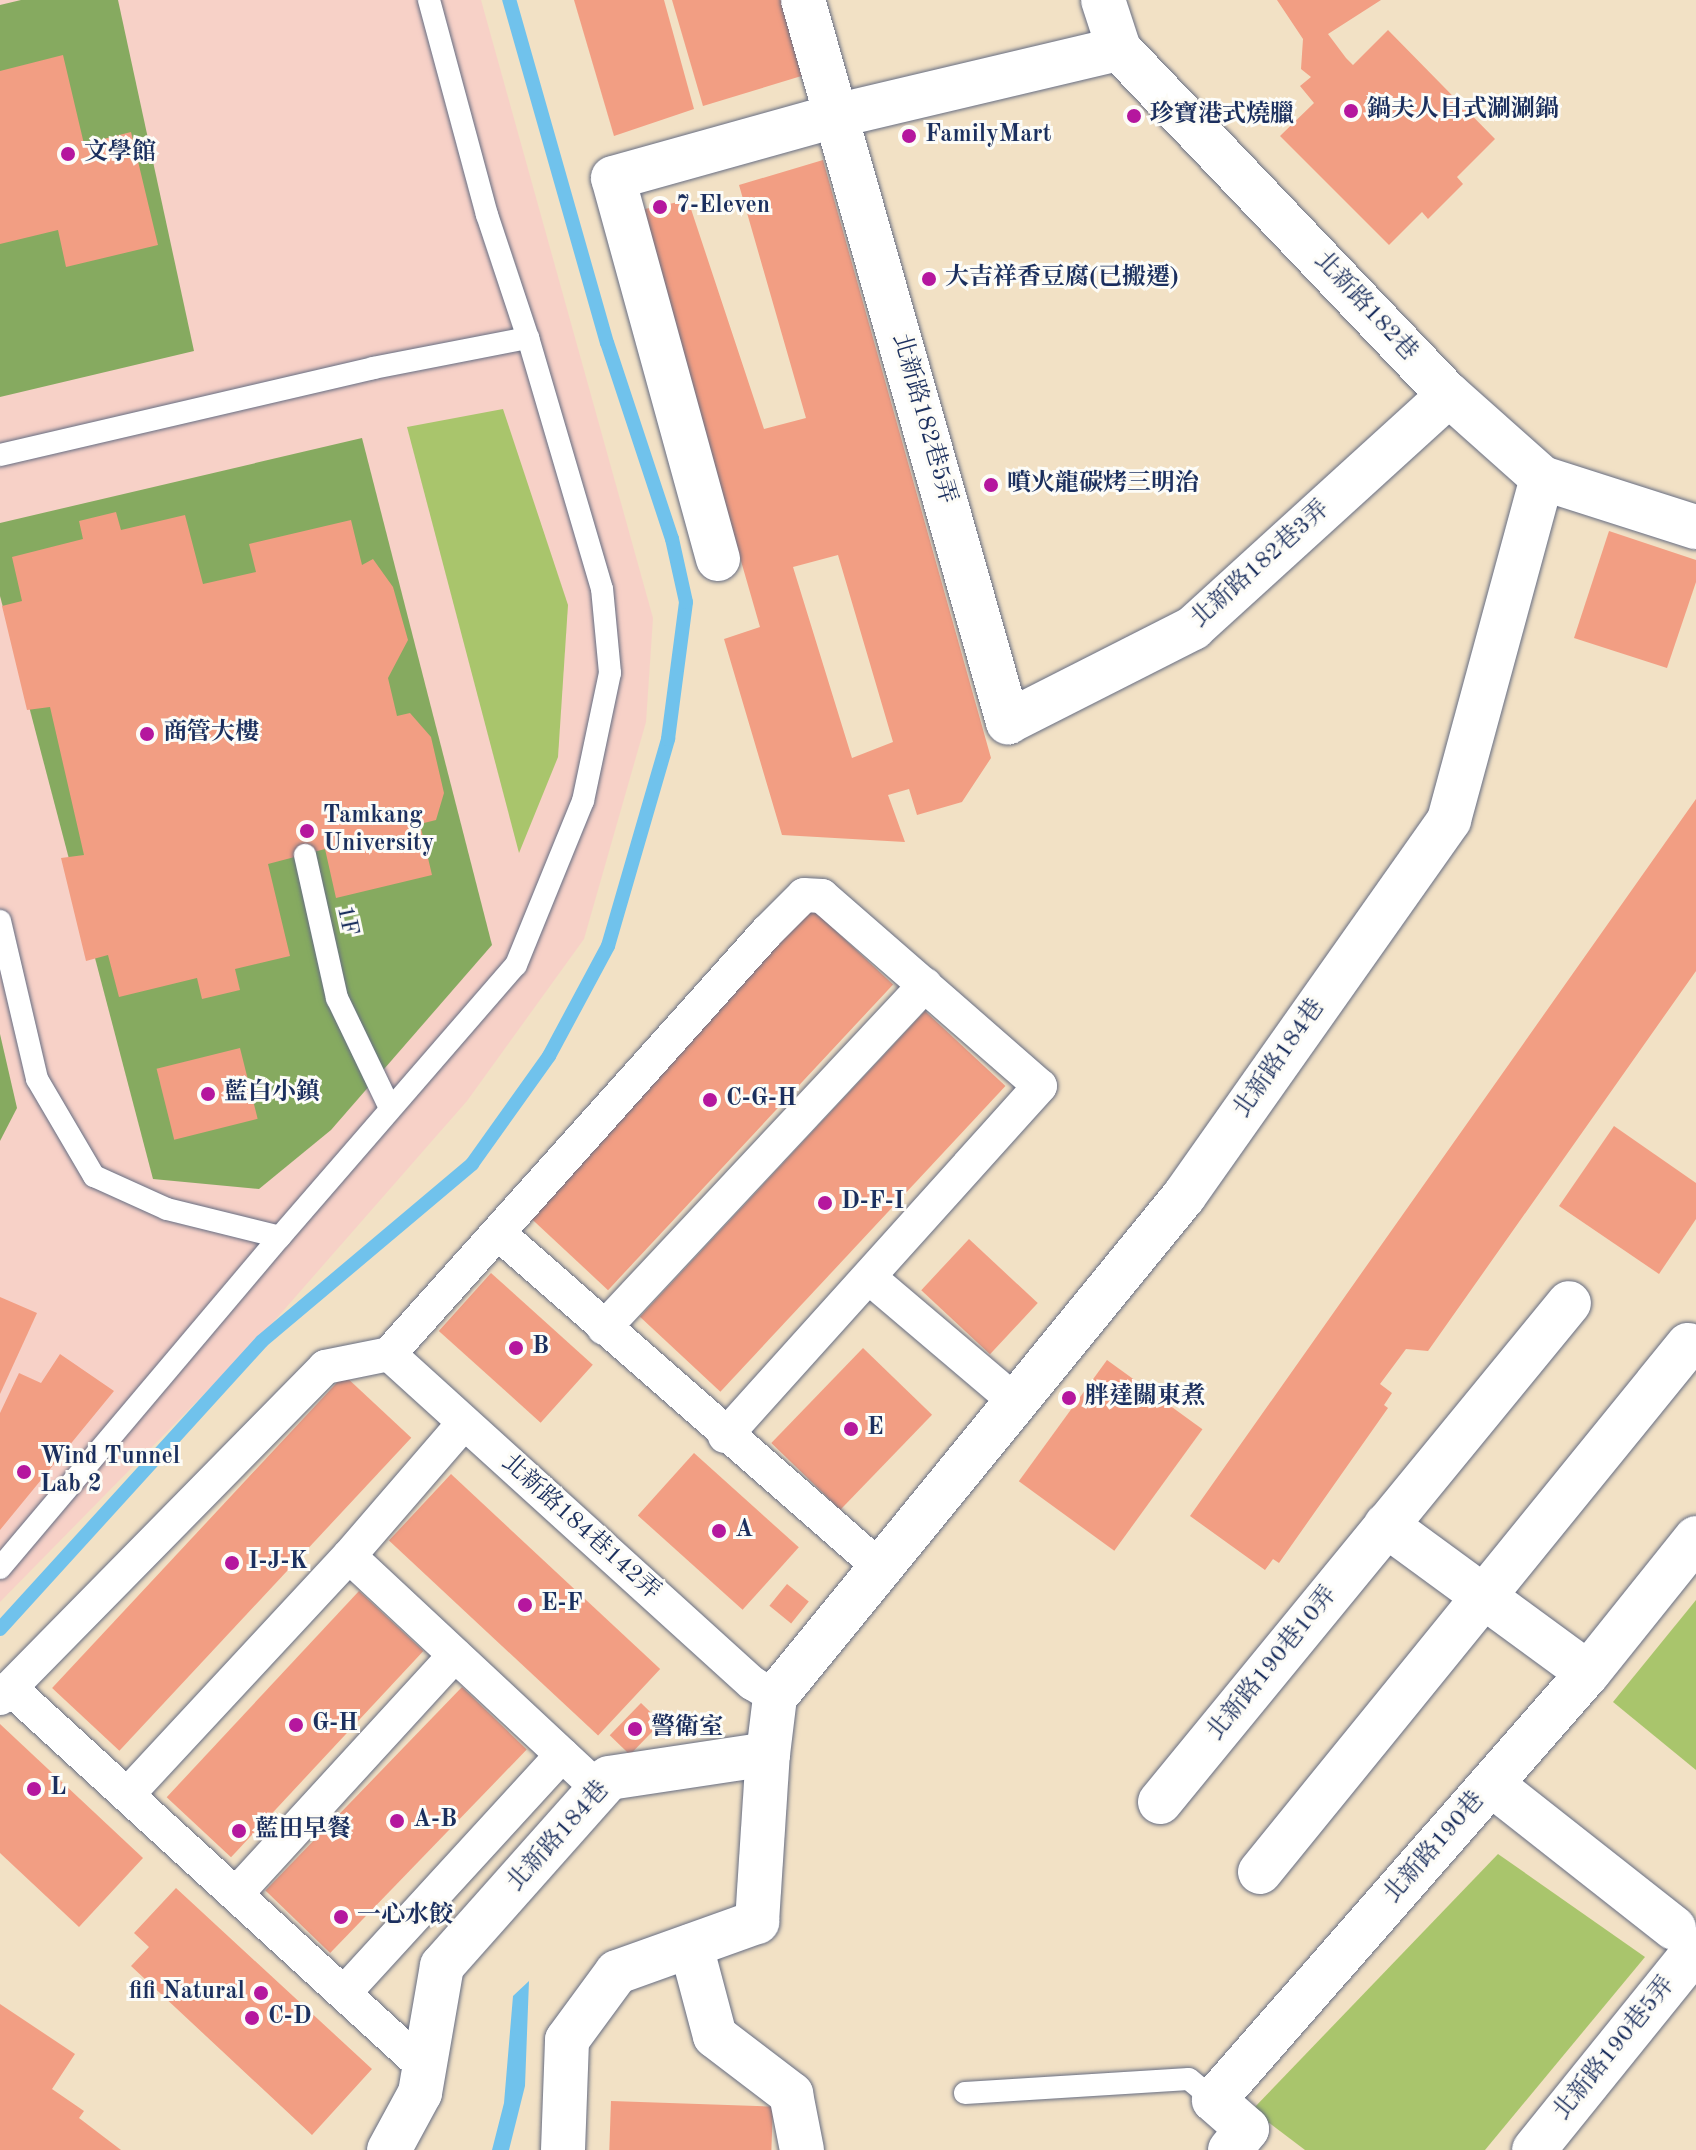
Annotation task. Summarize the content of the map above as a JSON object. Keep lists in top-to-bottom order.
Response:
{
  "streets": {
    "street": [
      "北新路182巷",
      "北新路182巷5弄",
      "北新路182巷3弄",
      "北新路184巷",
      "北新路184巷142弄",
      "北新路190巷10弄",
      "北新路190巷",
      "北新路190巷5弄"
    ],
    "lane": ["1F"]
  },
  "crossings": [
    ["北新路182巷", "北新路182巷3弄"],
    ["北新路182巷", "北新路184巷"],
    ["北新路182巷5弄", "北新路182巷3弄"],
    ["北新路184巷", "北新路184巷142弄"]
  ],
  "places": [
    "鍋夫人日式涮涮鍋",
    "珍寶港式燒臘",
    "FamilyMart",
    "文學館",
    "7-Eleven",
    "大吉祥香豆腐(已搬遷)",
    "噴火龍碳烤三明治",
    "商管大樓",
    "Tamkang University",
    "藍白小鎮",
    "C-G-H",
    "D-F-I",
    "B",
    "胖達關東煮",
    "E",
    "Wind Tunnel Lab 2",
    "A",
    "I-J-K",
    "E-F",
    "G-H",
    "警衛室",
    "L",
    "A-B",
    "藍田早餐",
    "一心水餃",
    "fifi Natural",
    "C-D"
  ]
}
